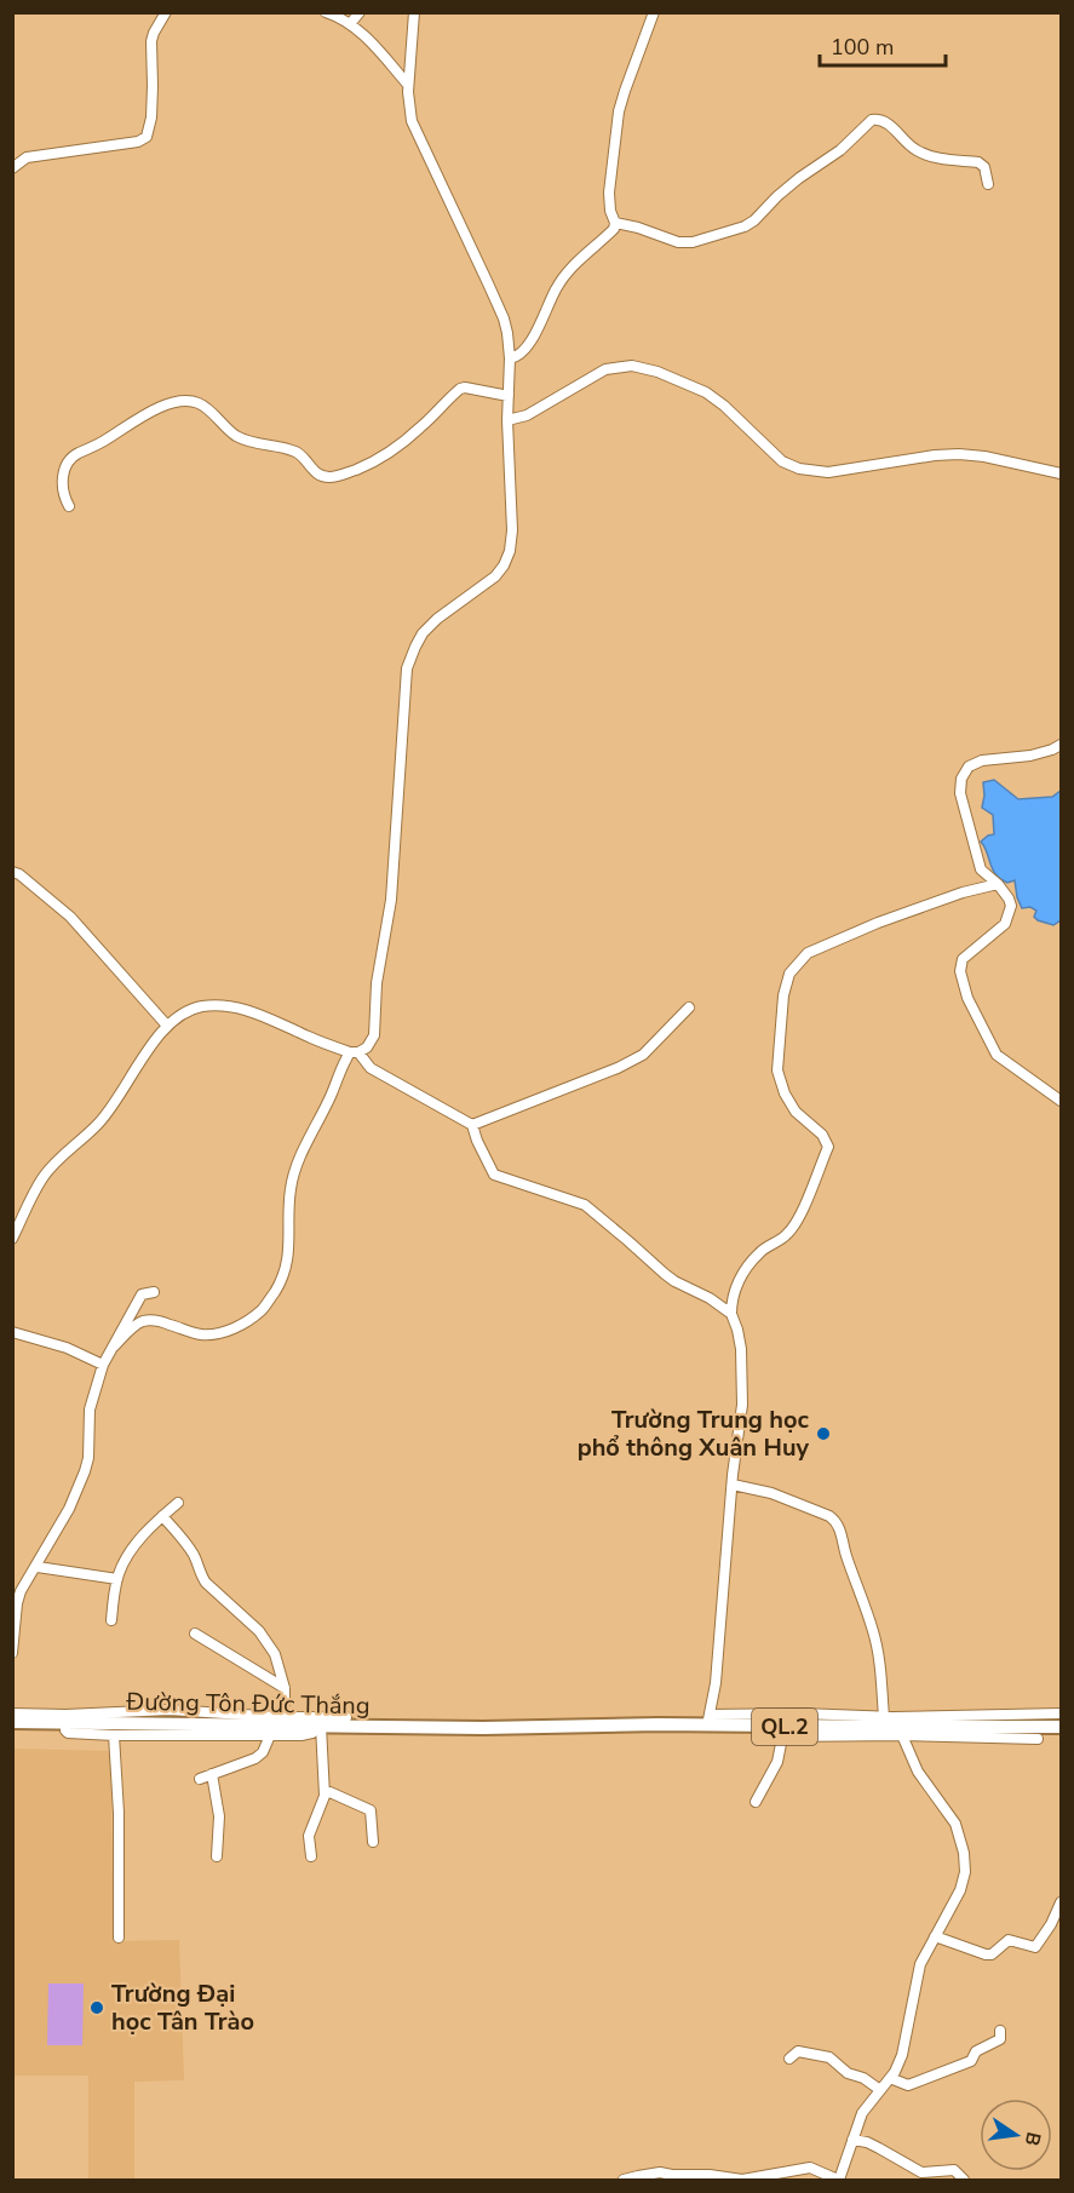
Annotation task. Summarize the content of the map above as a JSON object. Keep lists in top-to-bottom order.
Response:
{
  "streets": {
    "highway": ["Đường Tôn Đức Thắng", "QL.2"]
  },
  "crossings": [
    ["Đường Tôn Đức Thắng", "QL.2"]
  ],
  "places": ["Trường Trung học phổ thông Xuân Huy", "Trường Đại học Tân Trào"],
  "scale_bar": "100 m",
  "north": "right"
}
